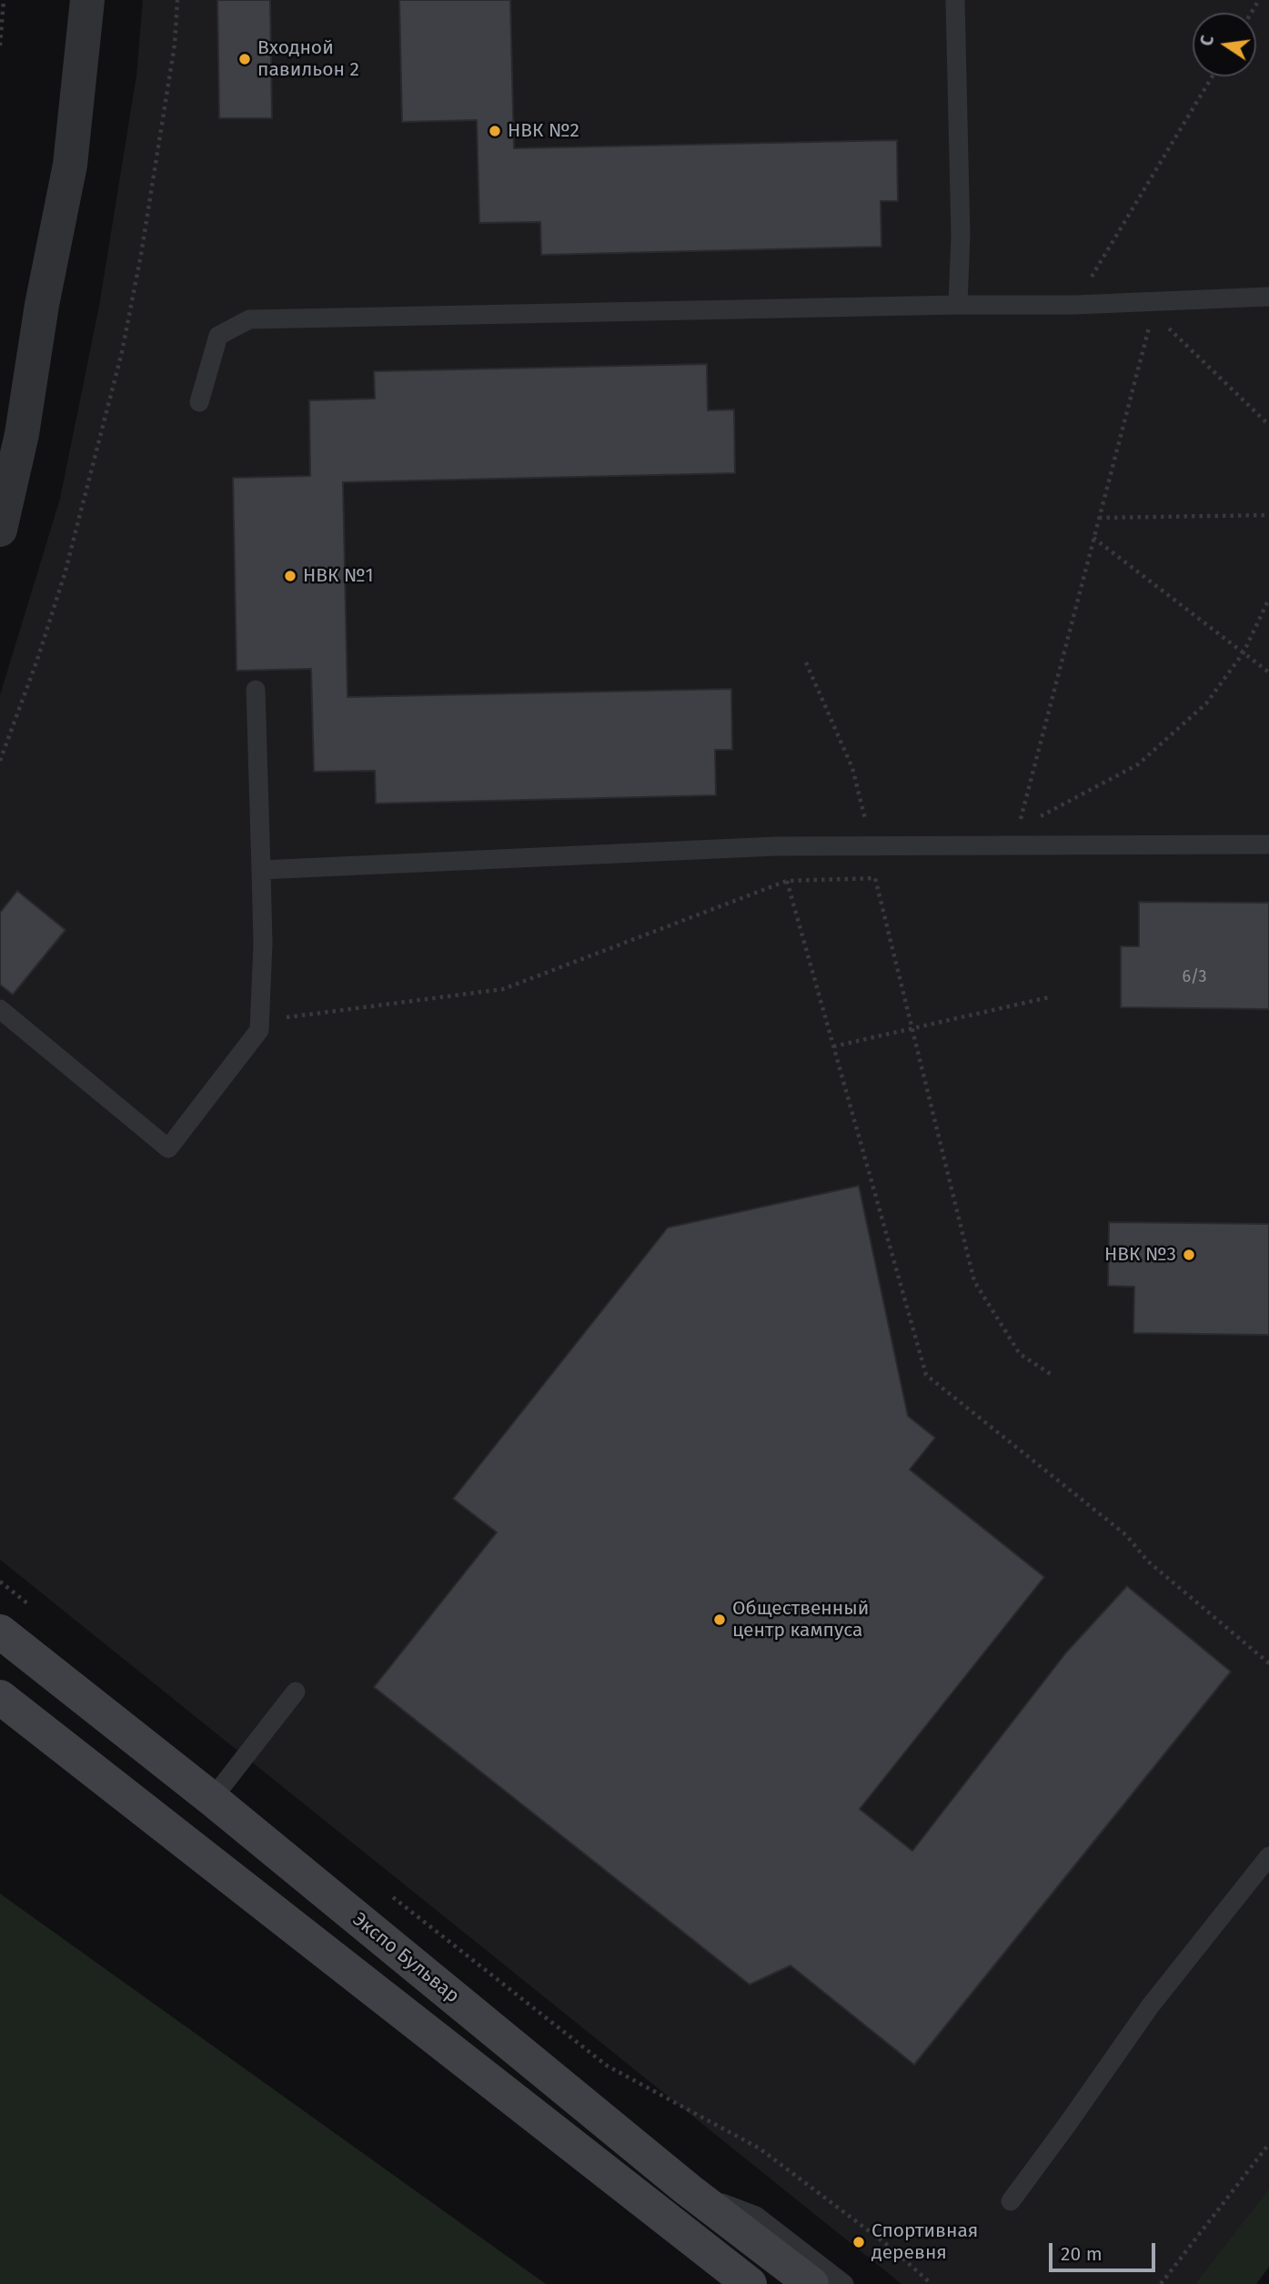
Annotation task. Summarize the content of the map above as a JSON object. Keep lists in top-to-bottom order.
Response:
{
  "streets": {
    "street": ["Экспо Бульвар"]
  },
  "places": [
    "Входной павильон 2",
    "НВК №2",
    "НВК №1",
    "НВК №3",
    "Общественный центр кампуса",
    "Спортивная деревня"
  ],
  "house_numbers": ["6/3"],
  "scale_bar": "20 m",
  "north": "left"
}
